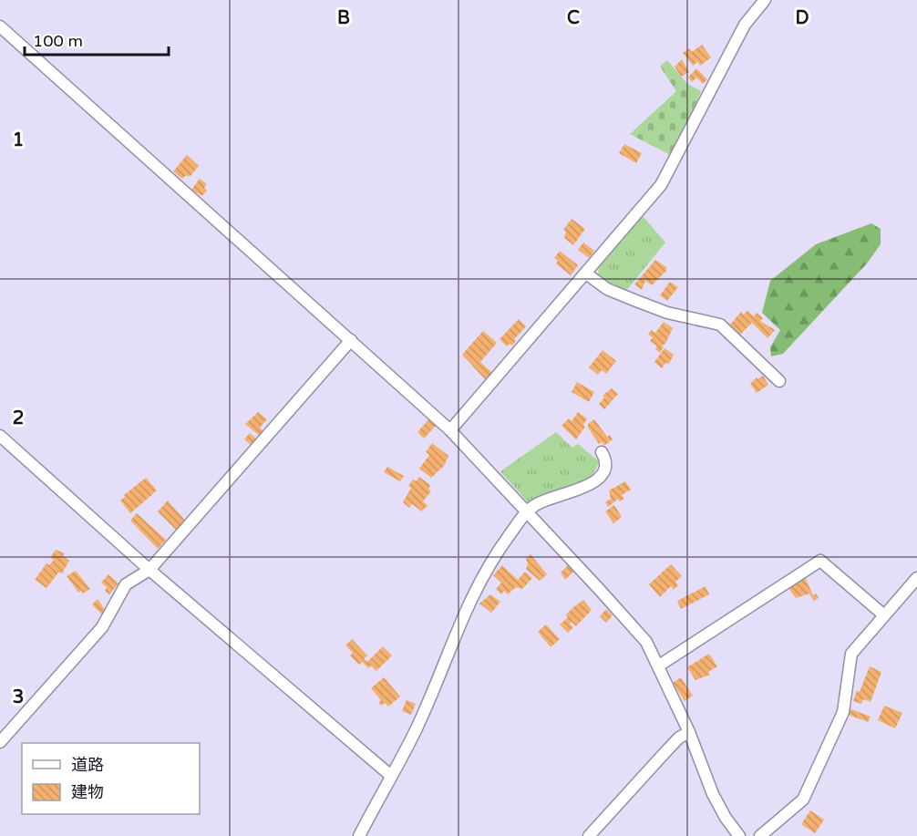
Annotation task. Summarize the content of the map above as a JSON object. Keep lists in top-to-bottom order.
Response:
{
  "legend": ["道路", "建物"],
  "scale_bar": "100 m",
  "grid": {
    "columns": ["B", "C", "D"],
    "rows": ["1", "2", "3"]
  }
}
